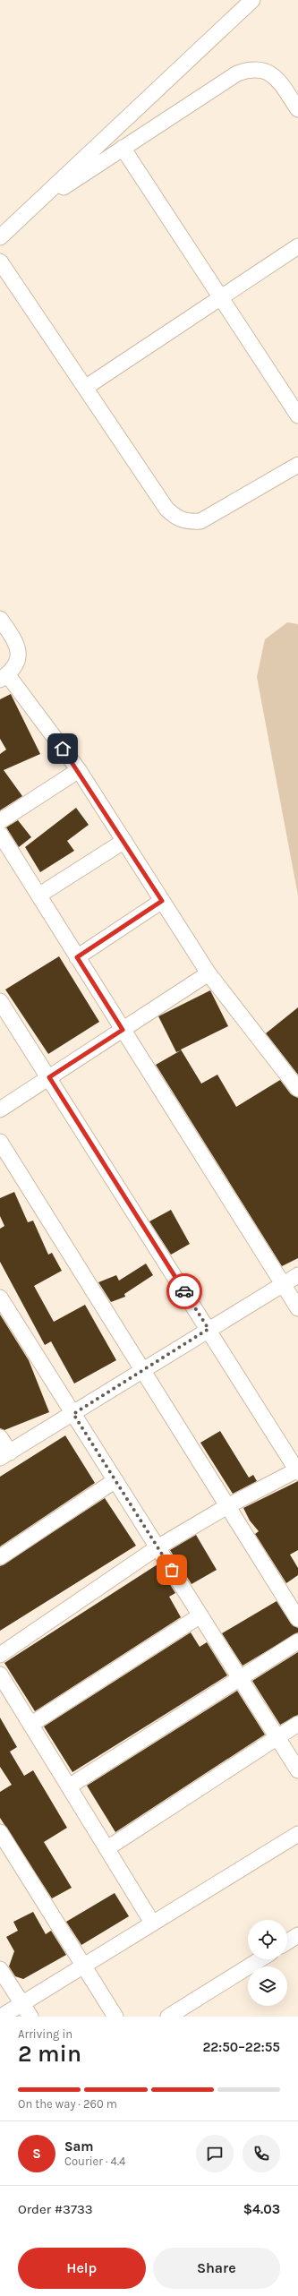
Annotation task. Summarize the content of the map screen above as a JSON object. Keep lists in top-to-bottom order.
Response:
{
  "page": {
    "heading": ["2 min", "Arriving in", "22:50–22:55"],
    "panel": [
      "Sam",
      "Courier · 4.4",
      "Order #3733",
      "$4.03"
    ],
    "bar": "On the way · 260 m",
    "round": "S",
    "buttons": ["Help", "Share"]
  }
}
